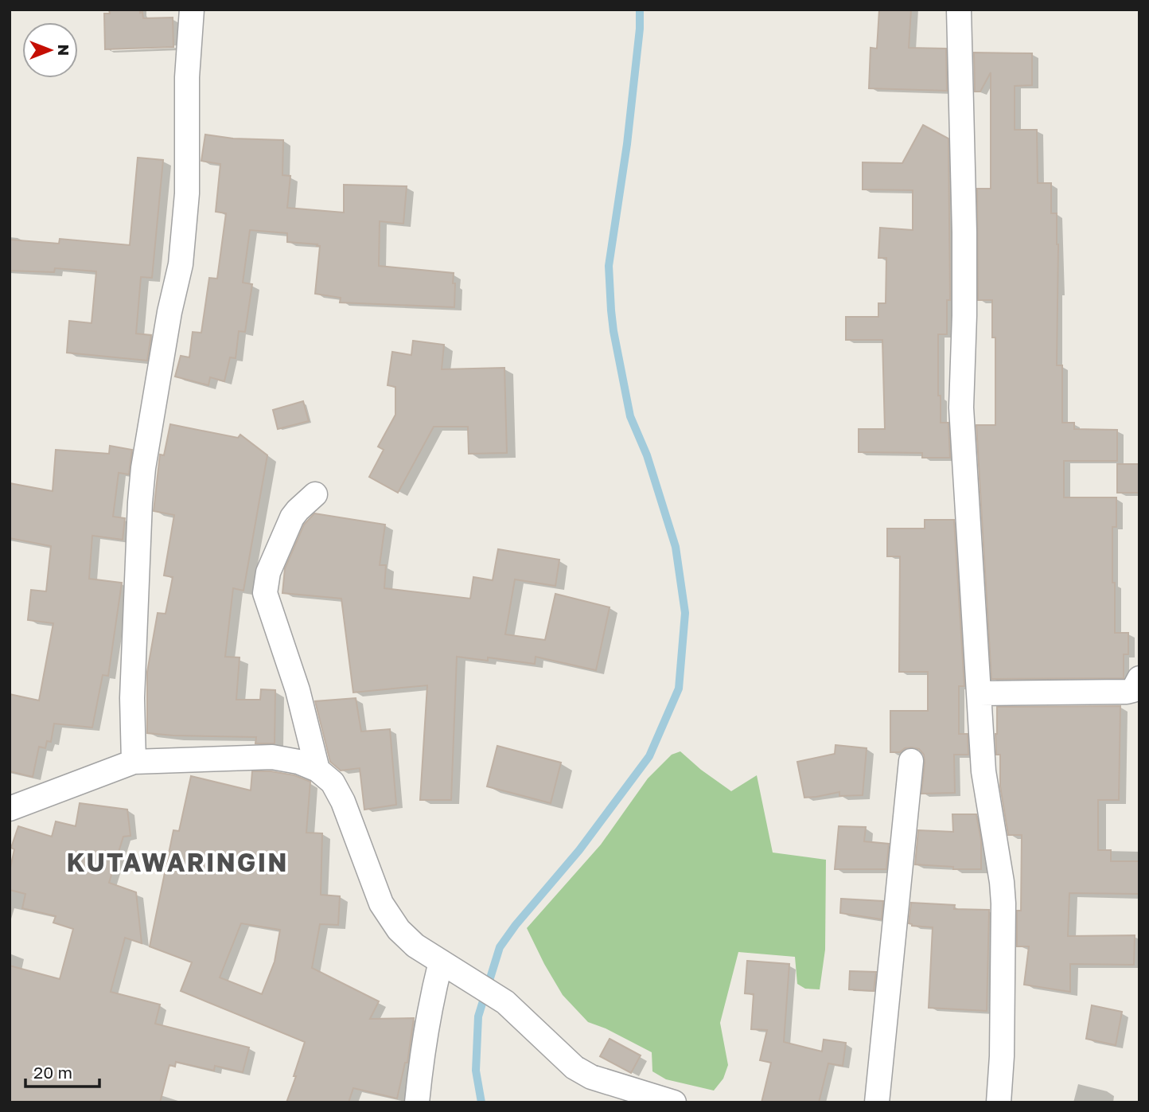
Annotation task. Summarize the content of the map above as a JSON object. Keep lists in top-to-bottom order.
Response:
{
  "districts": ["KUTAWARINGIN"],
  "scale_bar": "20 m",
  "north": "right"
}
